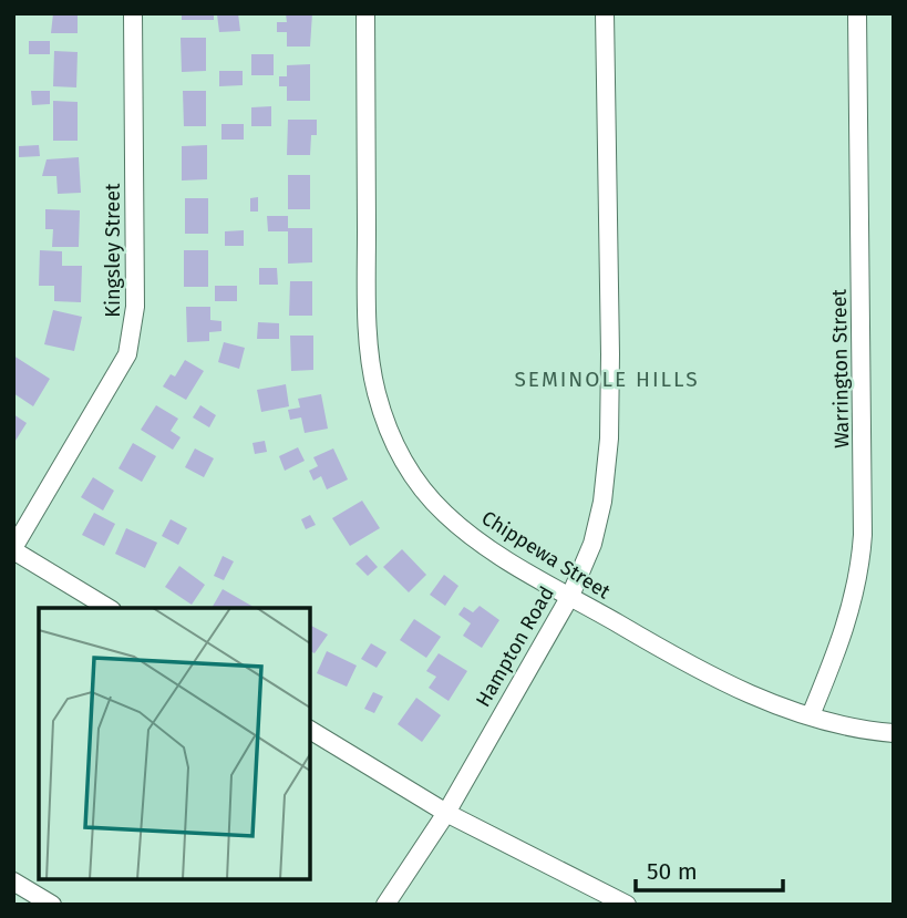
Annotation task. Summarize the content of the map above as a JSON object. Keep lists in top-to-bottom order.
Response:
{
  "streets": {
    "street": [
      "Kingsley Street",
      "Warrington Street",
      "Chippewa Street",
      "Hampton Road"
    ]
  },
  "crossings": [
    ["Warrington Street", "Chippewa Street"],
    ["Chippewa Street", "Hampton Road"]
  ],
  "districts": ["SEMINOLE HILLS"],
  "scale_bar": "50 m"
}
